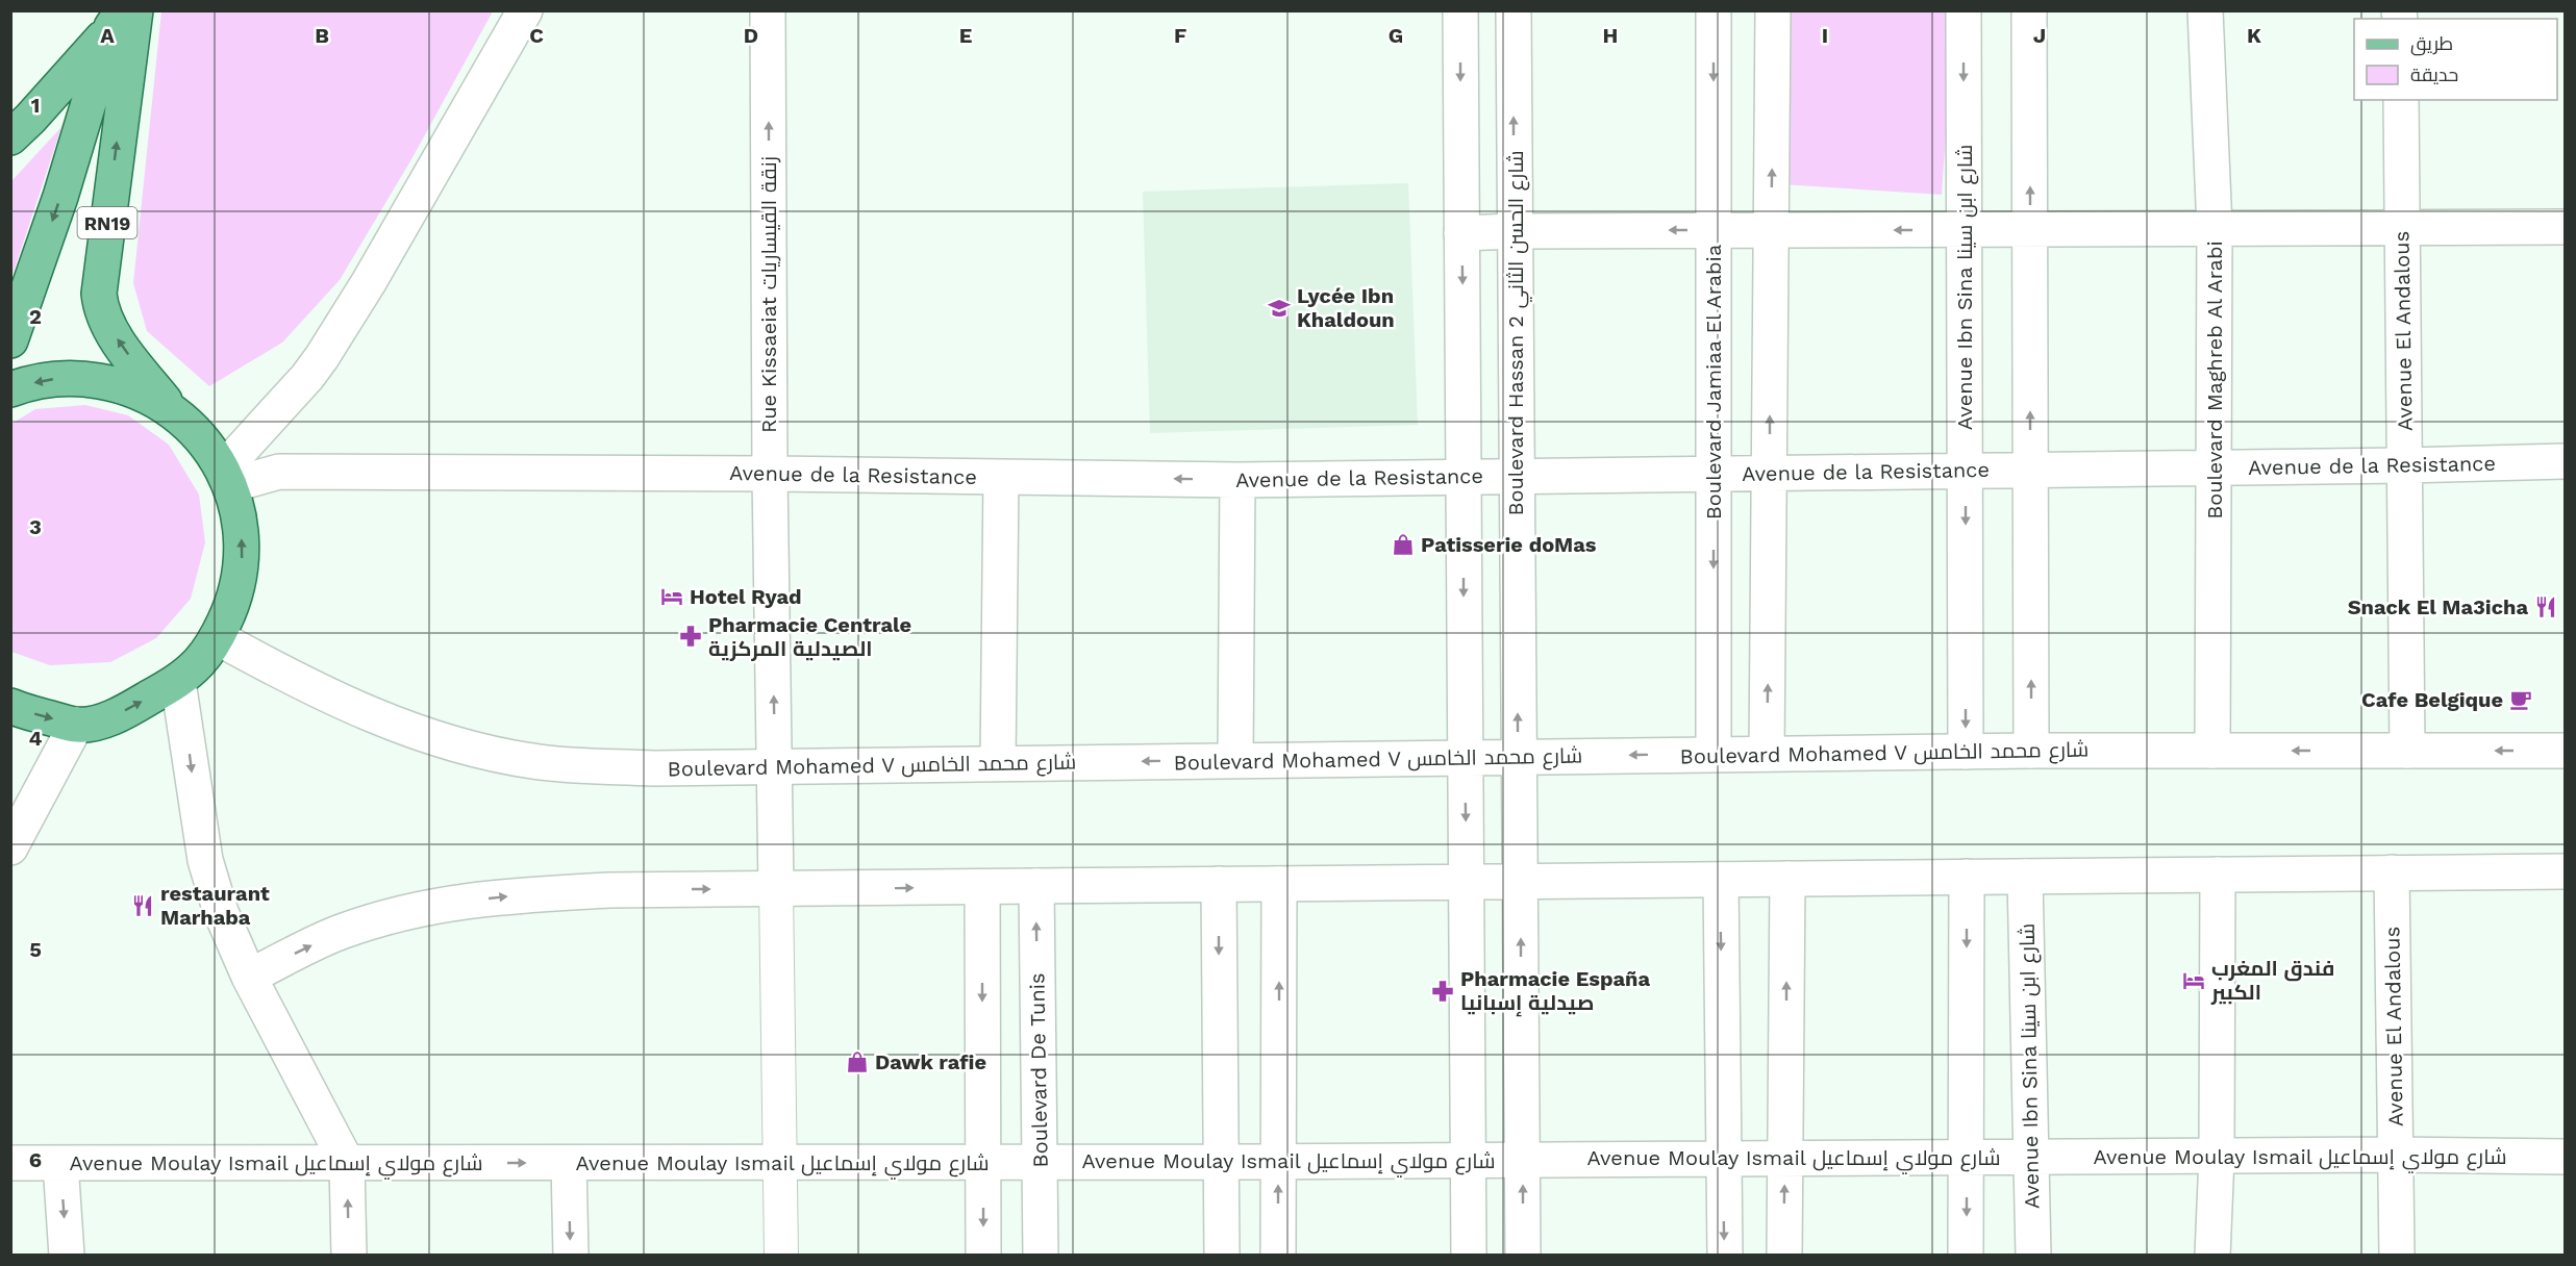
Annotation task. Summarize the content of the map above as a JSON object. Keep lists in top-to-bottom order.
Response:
{
  "streets": {
    "main road": ["RN19"],
    "street": [
      "Avenue Ibn Sina شارع ابن سينا",
      "Rue Kissaeiat زنقة القيساريات",
      "Avenue El Andalous",
      "Boulevard Hassan 2 شارع الحسن الثاني",
      "Boulevard Maghreb Al Arabi",
      "Boulevard Jamiaa El Arabia",
      "Avenue de la Resistance",
      "Boulevard Mohamed V شارع محمد الخامس",
      "Boulevard De Tunis",
      "Avenue Moulay Ismail شارع مولاي إسماعيل"
    ]
  },
  "crossings": [
    ["RN19", "Avenue de la Resistance"],
    ["RN19", "Boulevard Mohamed V شارع محمد الخامس"],
    ["Avenue Ibn Sina شارع ابن سينا", "Avenue de la Resistance"],
    ["Avenue Ibn Sina شارع ابن سينا", "Boulevard Mohamed V شارع محمد الخامس"],
    ["Avenue Ibn Sina شارع ابن سينا", "Avenue Moulay Ismail شارع مولاي إسماعيل"],
    ["Rue Kissaeiat زنقة القيساريات", "Avenue de la Resistance"],
    ["Rue Kissaeiat زنقة القيساريات", "Boulevard Mohamed V شارع محمد الخامس"],
    ["Avenue El Andalous", "Avenue de la Resistance"],
    ["Avenue El Andalous", "Boulevard Mohamed V شارع محمد الخامس"],
    ["Avenue El Andalous", "Avenue Moulay Ismail شارع مولاي إسماعيل"],
    ["Boulevard Hassan 2 شارع الحسن الثاني", "Avenue de la Resistance"],
    ["Boulevard Hassan 2 شارع الحسن الثاني", "Boulevard Mohamed V شارع محمد الخامس"],
    ["Boulevard Hassan 2 شارع الحسن الثاني", "Avenue Moulay Ismail شارع مولاي إسماعيل"],
    ["Boulevard Maghreb Al Arabi", "Avenue de la Resistance"],
    ["Boulevard Maghreb Al Arabi", "Boulevard Mohamed V شارع محمد الخامس"],
    ["Boulevard Jamiaa El Arabia", "Avenue de la Resistance"],
    ["Boulevard Jamiaa El Arabia", "Boulevard Mohamed V شارع محمد الخامس"],
    ["Boulevard De Tunis", "Avenue Moulay Ismail شارع مولاي إسماعيل"]
  ],
  "places": {
    "school or university": ["Lycée Ibn Khaldoun"],
    "shop": ["Patisserie doMas", "Dawk rafie"],
    "hotel": ["Hotel Ryad", "فندق المغرب الكبير"],
    "restaurant": ["Snack El Ma3icha", "restaurant Marhaba"],
    "pharmacy": ["Pharmacie Centrale الصيدلية المركزية", "Pharmacie España صيدلية إسبانيا"],
    "cafe": ["Cafe Belgique"]
  },
  "legend": ["طريق", "حديقة"],
  "grid": {
    "columns": [
      "A",
      "B",
      "C",
      "D",
      "E",
      "F",
      "G",
      "H",
      "I",
      "J",
      "K"
    ],
    "rows": [
      "1",
      "2",
      "3",
      "4",
      "5",
      "6"
    ]
  }
}
